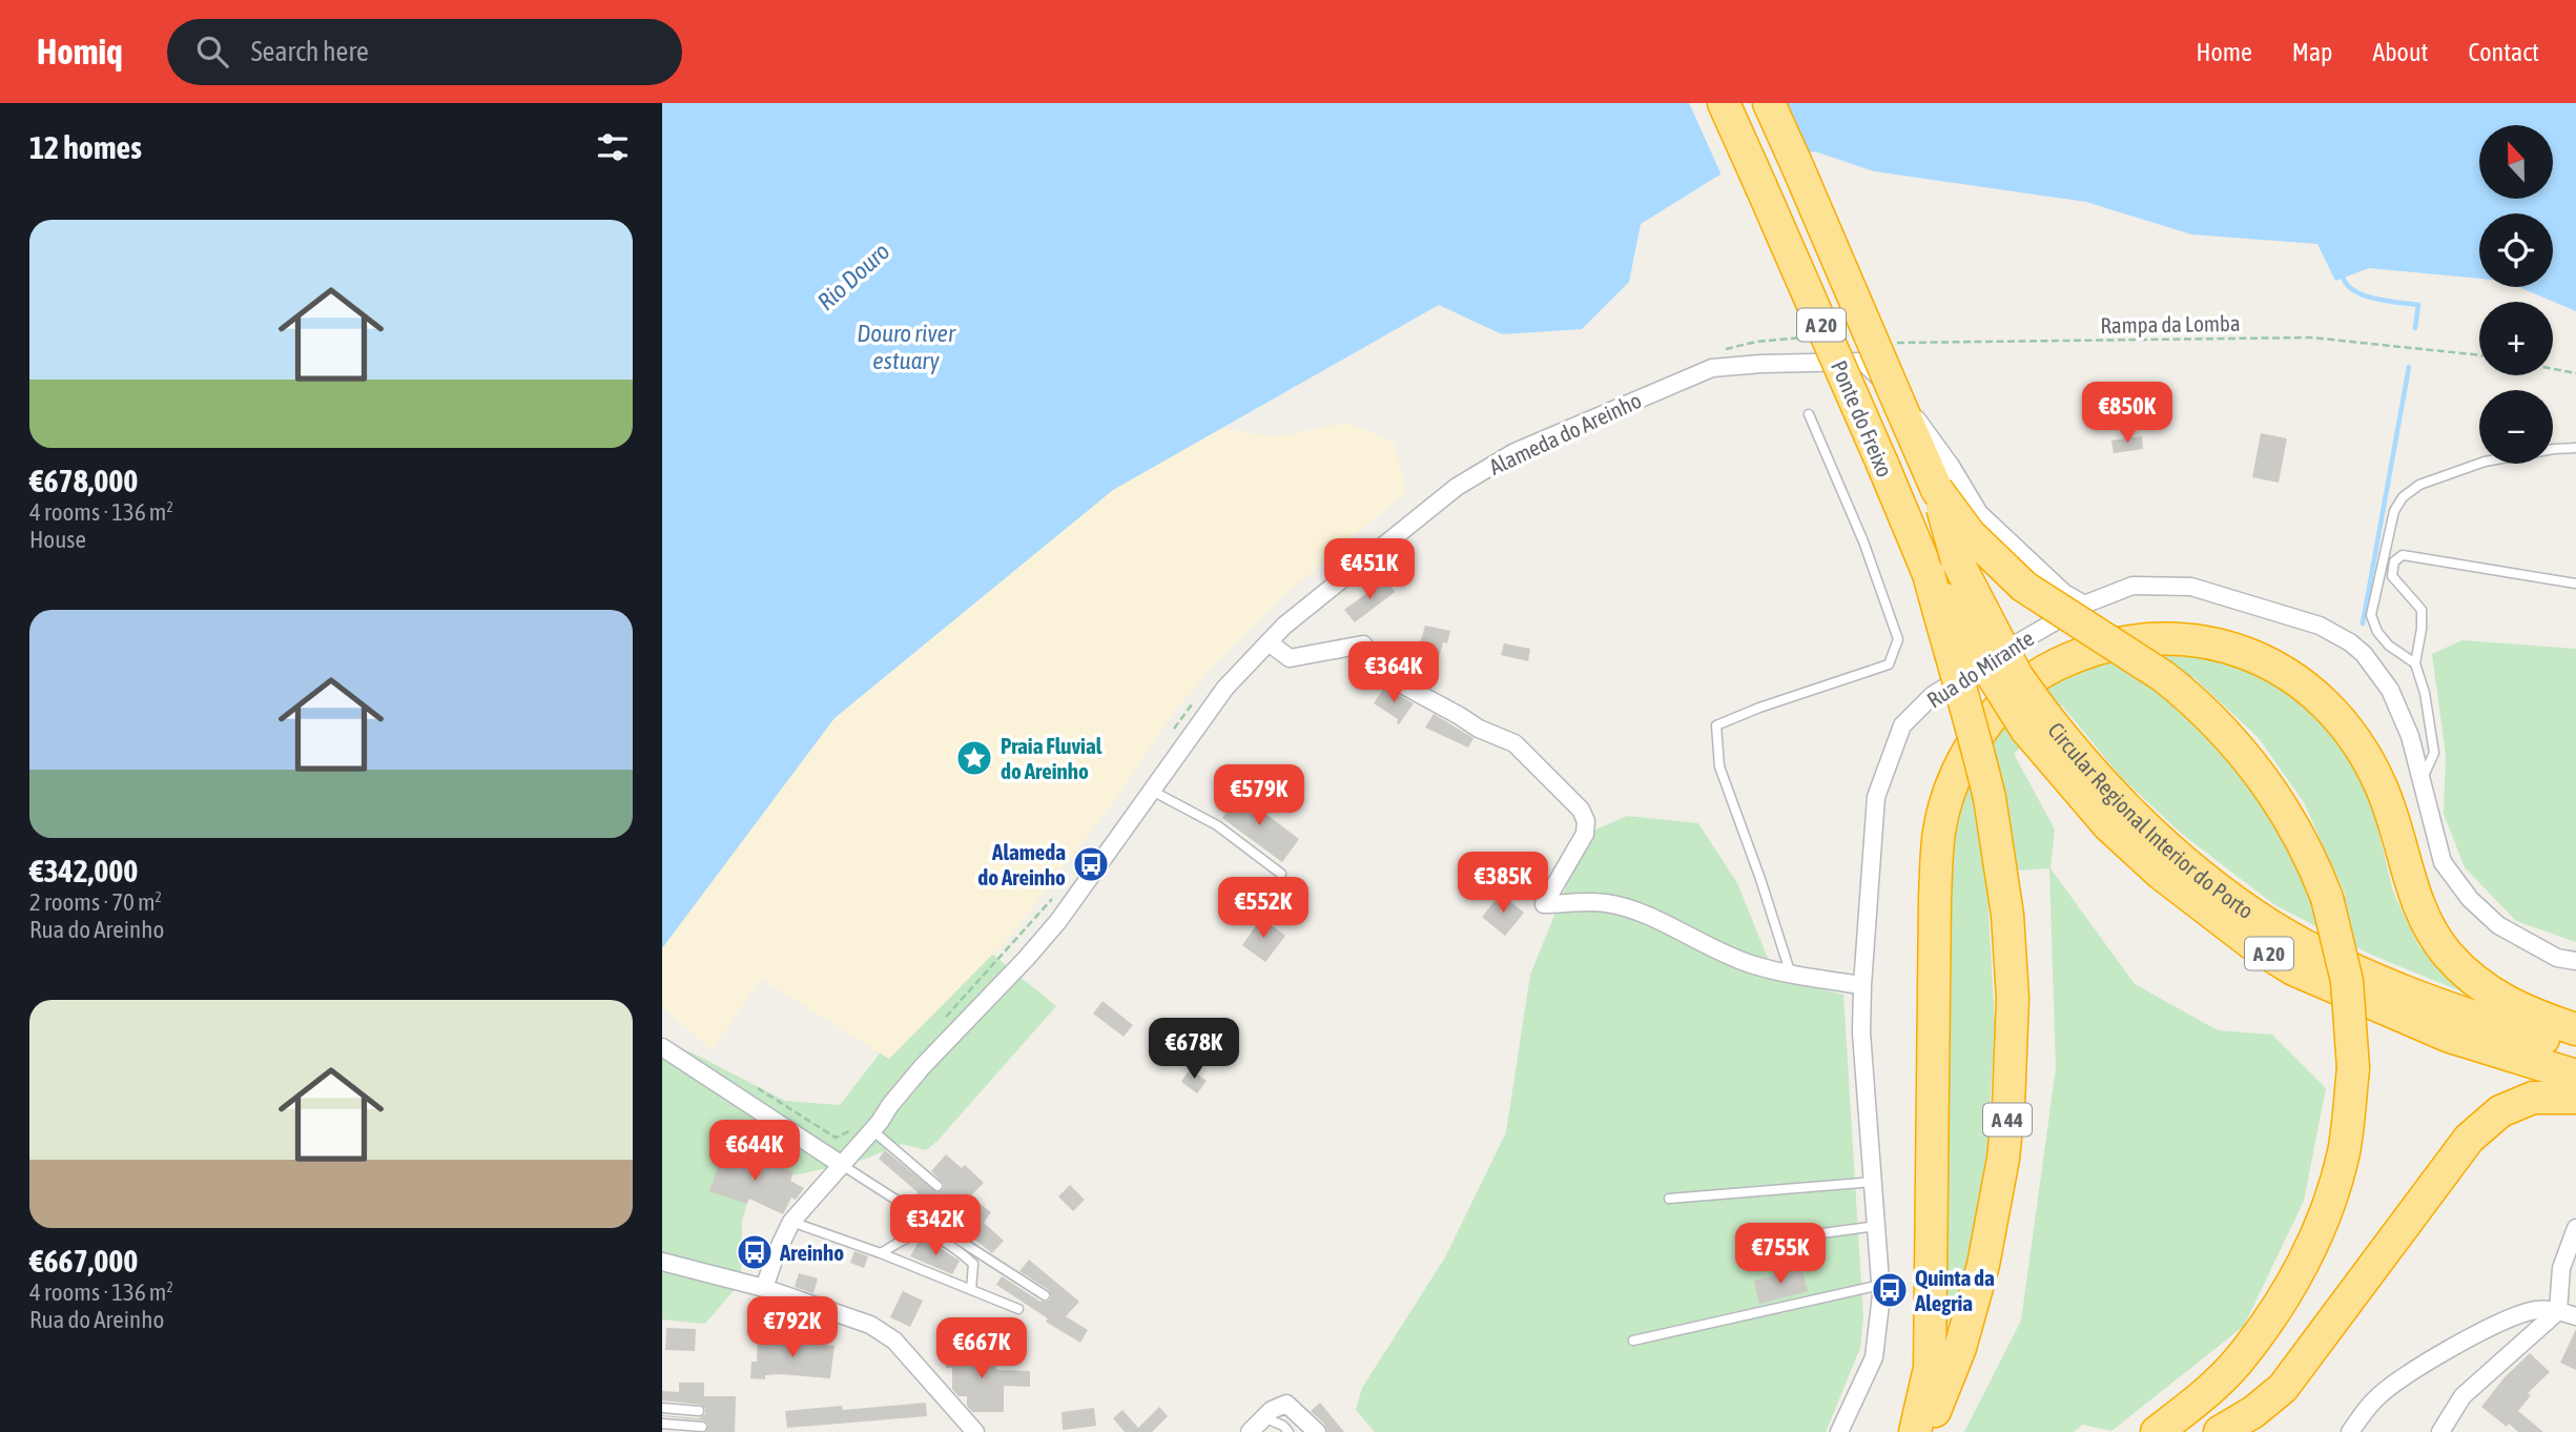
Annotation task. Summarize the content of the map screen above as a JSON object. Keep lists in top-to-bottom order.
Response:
{
  "streets": {
    "highway": [
      "A 20",
      "Ponte do Freixo",
      "Circular Regional Interior do Porto",
      "A 44"
    ],
    "street": ["Alameda do Areinho", "Rua do Mirante"],
    "path": ["Rampa da Lomba"]
  },
  "crossings": [
    ["Ponte do Freixo", "Circular Regional Interior do Porto"],
    ["Ponte do Freixo", "A 44"],
    ["Alameda do Areinho", "Rua do Mirante"],
    ["Circular Regional Interior do Porto", "A 44"]
  ],
  "water": ["Rio Douro", "Douro river estuary"],
  "places": {
    "place": ["Praia Fluvial do Areinho"],
    "bus stop": ["Alameda do Areinho", "Areinho", "Quinta da Alegria"]
  },
  "north": "top",
  "page": {
    "header": "Homiq",
    "search": "Search here",
    "nav": [
      "Home",
      "Map",
      "About",
      "Contact"
    ],
    "heading": "12 homes",
    "map_buttons": ["+", "−"],
    "list": [
      {
        "name": "€678,000",
        "note": "4 rooms · 136 m² · House"
      },
      {
        "name": "€342,000",
        "note": "2 rooms · 70 m² · Rua do Areinho"
      },
      {
        "name": "€667,000",
        "note": "4 rooms · 136 m² · Rua do Areinho"
      }
    ],
    "price": [
      "€850K",
      "€451K",
      "€364K",
      "€579K",
      "€385K",
      "€552K",
      "€678K",
      "€644K",
      "€342K",
      "€755K",
      "€792K",
      "€667K"
    ]
  }
}
